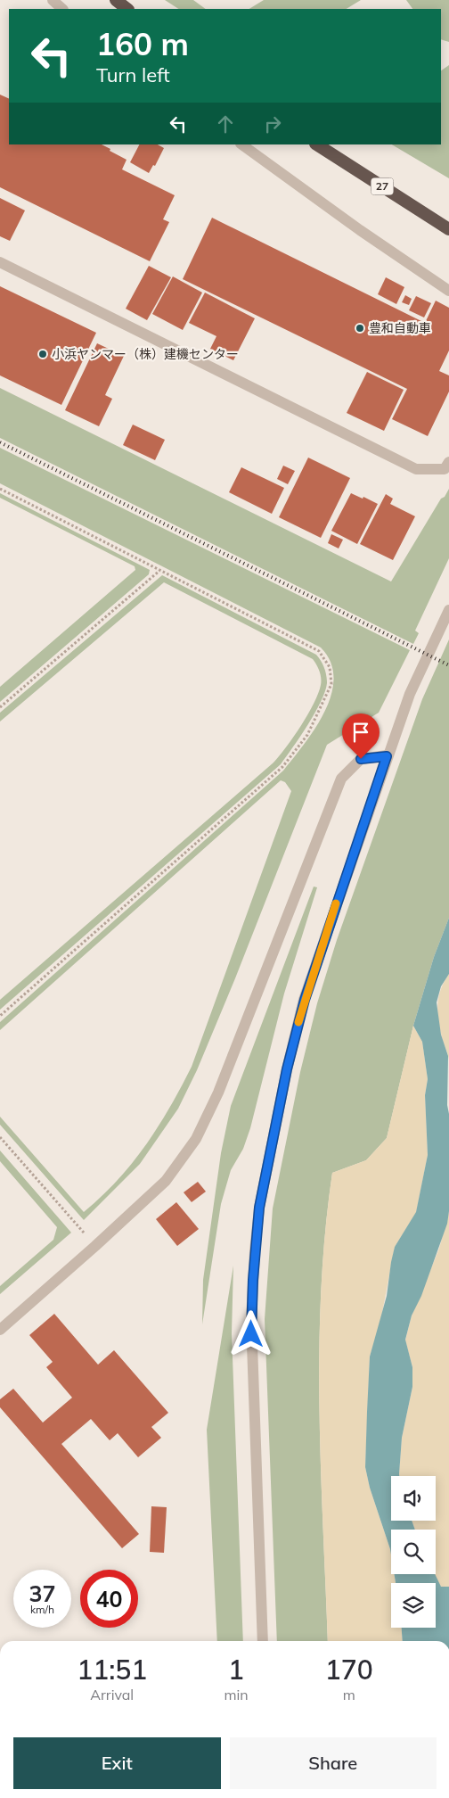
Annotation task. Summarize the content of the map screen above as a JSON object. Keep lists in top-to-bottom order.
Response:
{
  "streets": {
    "highway": ["27"]
  },
  "places": ["豊和自動車", "小浜ヤンマー（株）建機センター"],
  "page": {
    "turn": ["160 m", "Turn left"],
    "speed": "37 km/h",
    "limit": "40",
    "eta": [
      "11:51",
      "Arrival",
      "1",
      "min",
      "170",
      "m"
    ],
    "buttons": ["Exit", "Share"]
  }
}
